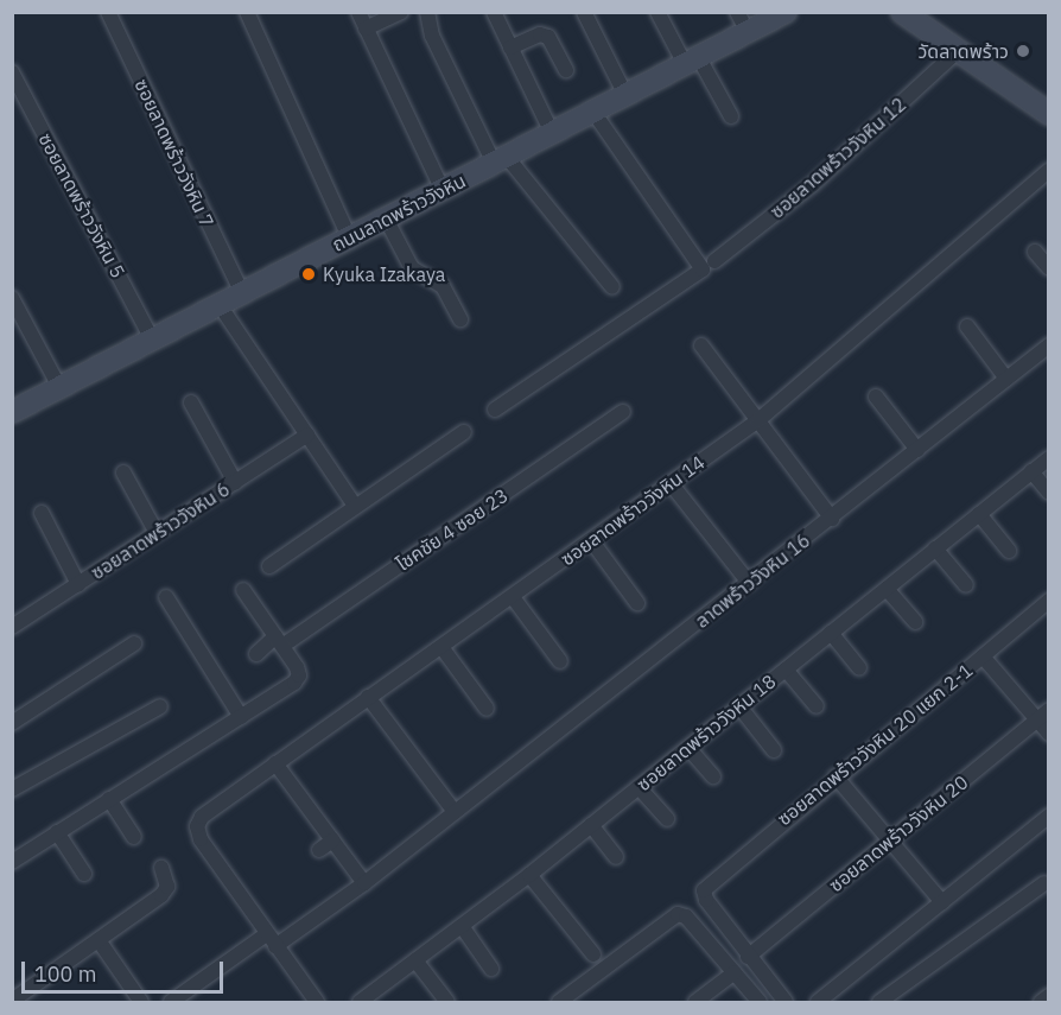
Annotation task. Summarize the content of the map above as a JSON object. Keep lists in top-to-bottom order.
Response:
{
  "streets": {
    "main road": ["ถนนลาดพร้าววังหิน"],
    "street": [
      "ซอยลาดพร้าววังหิน 7",
      "ซอยลาดพร้าววังหิน 12",
      "ซอยลาดพร้าววังหิน 5",
      "ซอยลาดพร้าววังหิน 14",
      "โชคชัย 4 ซอย 23",
      "ซอยลาดพร้าววังหิน 6",
      "ลาดพร้าววังหิน 16",
      "ซอยลาดพร้าววังหิน 18",
      "ซอยลาดพร้าววังหิน 20 แยก 2-1",
      "ซอยลาดพร้าววังหิน 20"
    ]
  },
  "crossings": [
    ["ซอยลาดพร้าววังหิน 7", "ถนนลาดพร้าววังหิน"],
    ["ซอยลาดพร้าววังหิน 5", "ถนนลาดพร้าววังหิน"],
    ["ซอยลาดพร้าววังหิน 14", "ลาดพร้าววังหิน 16"],
    ["ซอยลาดพร้าววังหิน 20 แยก 2-1", "ซอยลาดพร้าววังหิน 20"]
  ],
  "places": ["วัดลาดพร้าว", "Kyuka Izakaya"],
  "scale_bar": "100 m"
}
